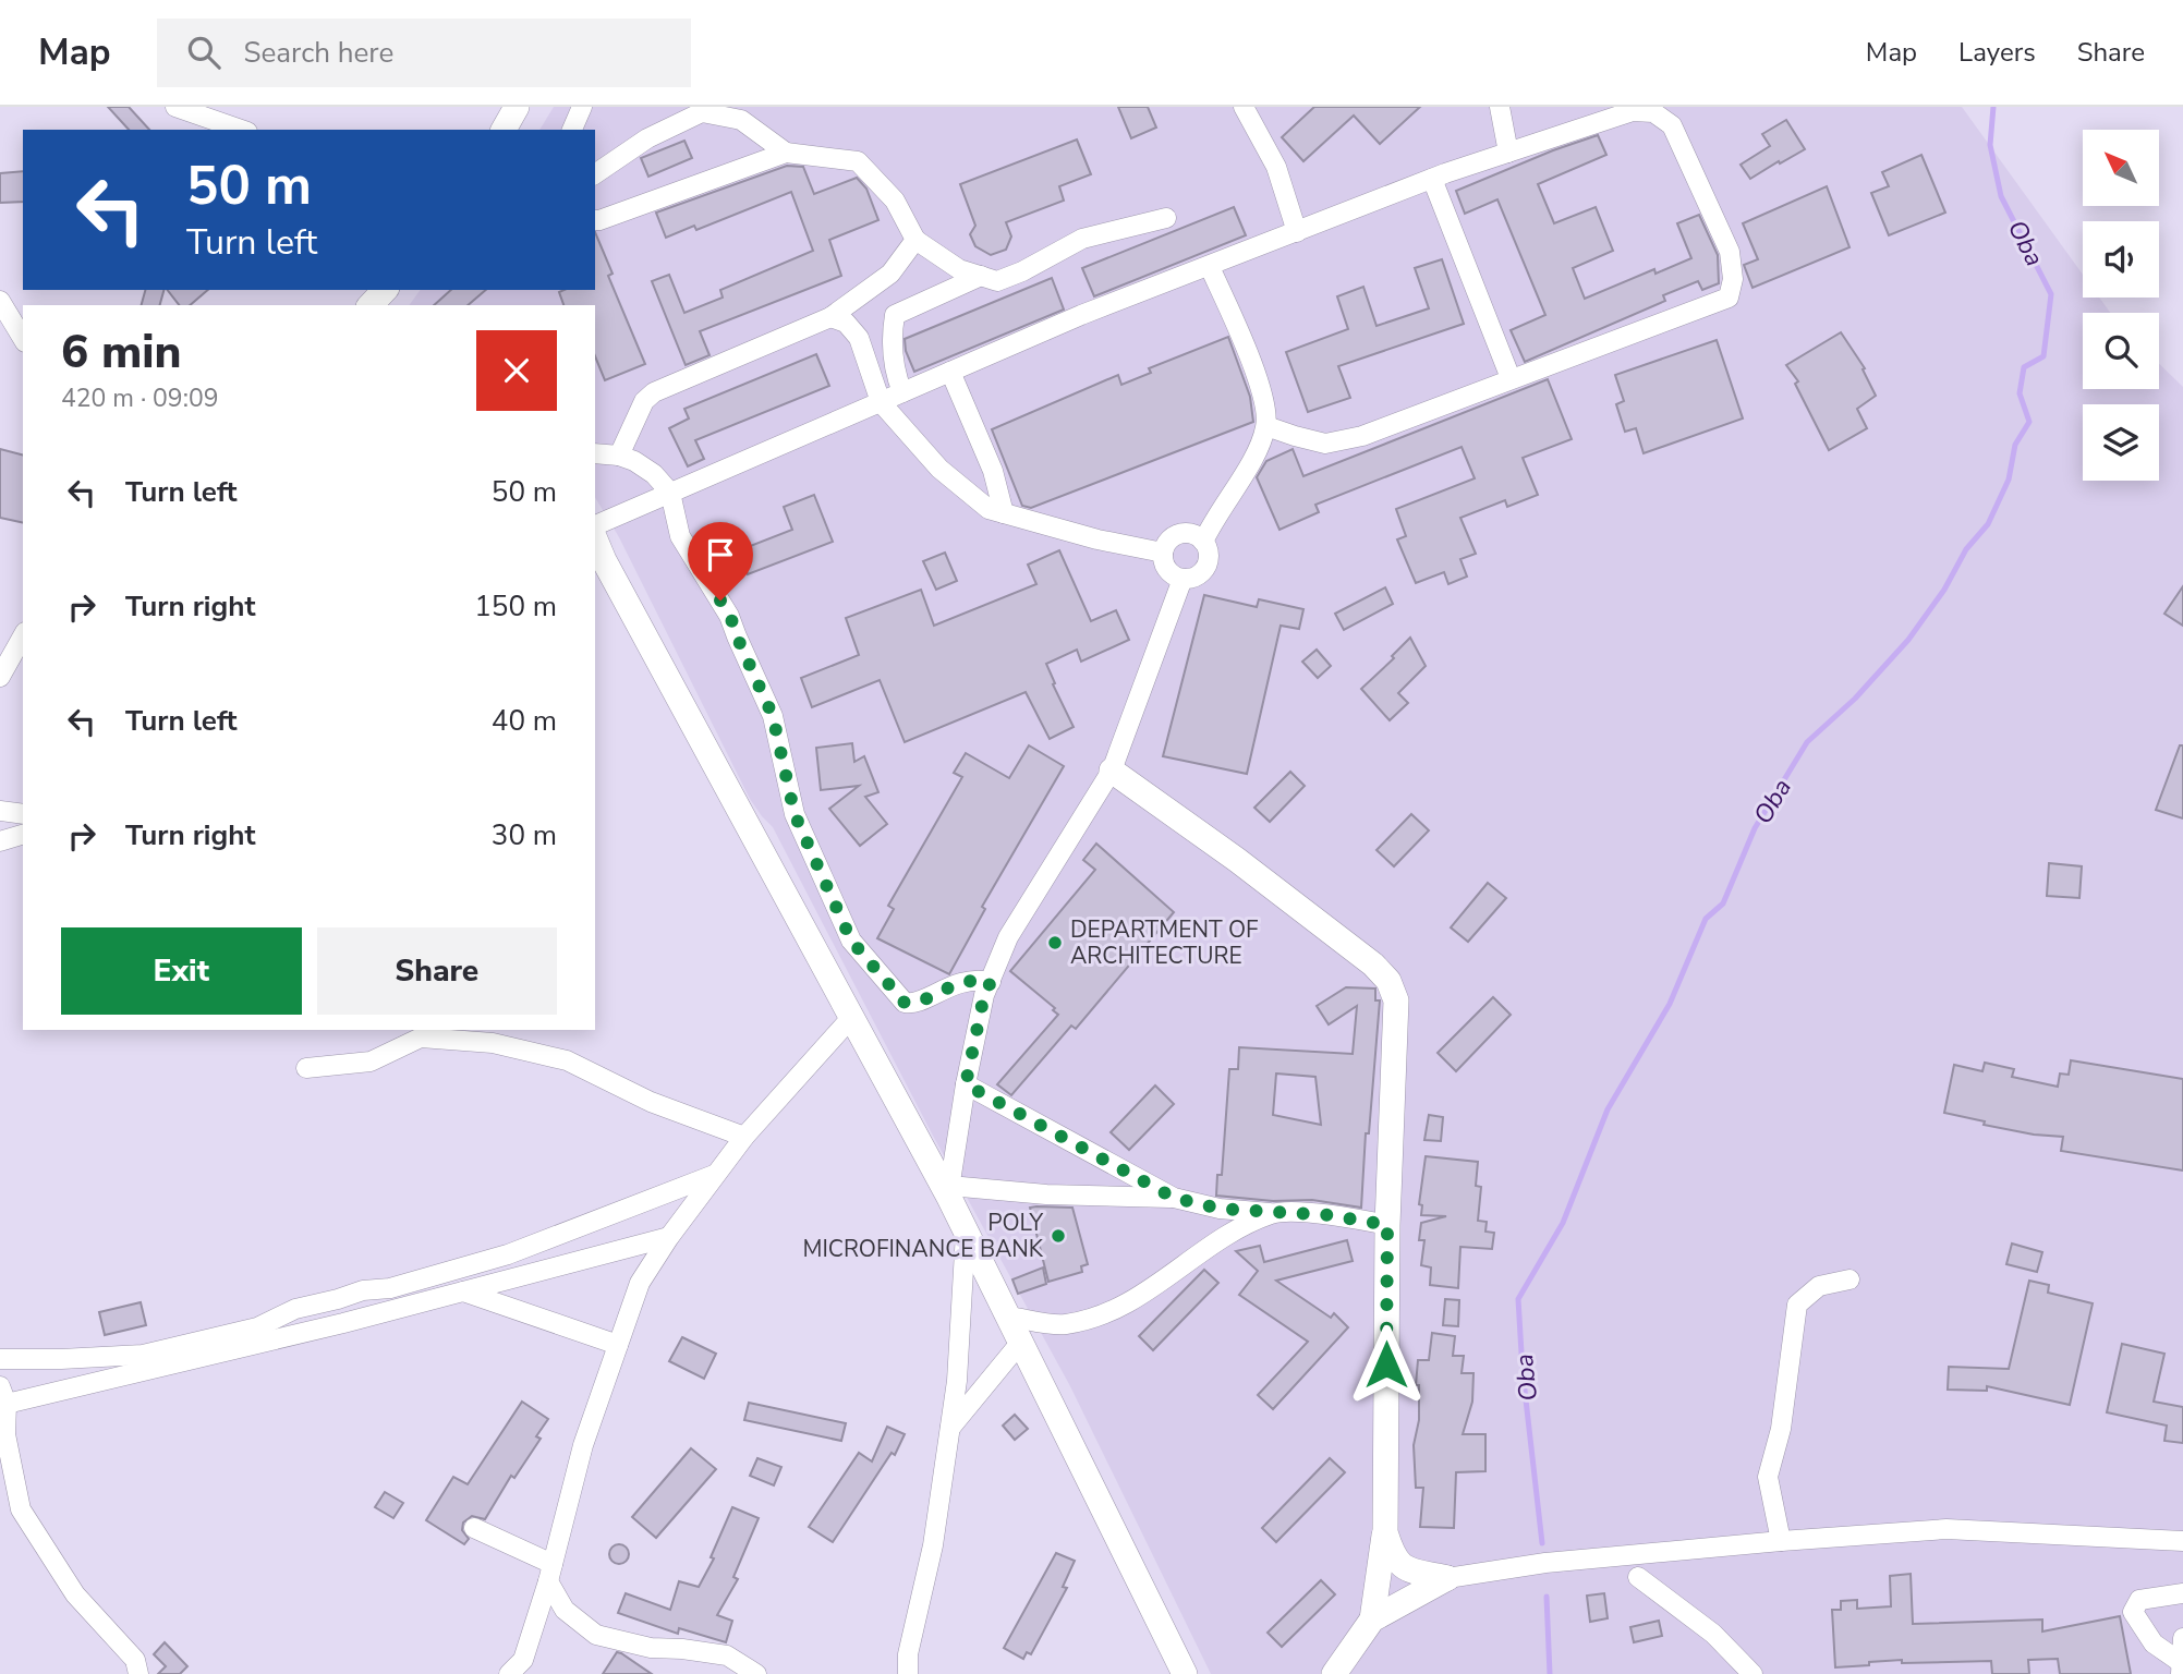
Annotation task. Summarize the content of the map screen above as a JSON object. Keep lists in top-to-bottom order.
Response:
{
  "water": ["Oba"],
  "places": ["DEPARTMENT OF ARCHITECTURE", "POLY MICROFINANCE BANK"],
  "north": "top left",
  "page": {
    "header": "Map",
    "search": "Search here",
    "nav": ["Map", "Layers", "Share"],
    "turn": ["50 m", "Turn left"],
    "heading": ["6 min", "420 m · 09:09"],
    "list": [
      {
        "name": "Turn left",
        "value": "50 m"
      },
      {
        "name": "Turn right",
        "value": "150 m"
      },
      {
        "name": "Turn left",
        "value": "40 m"
      },
      {
        "name": "Turn right",
        "value": "30 m"
      }
    ],
    "buttons": ["Exit", "Share"]
  }
}
